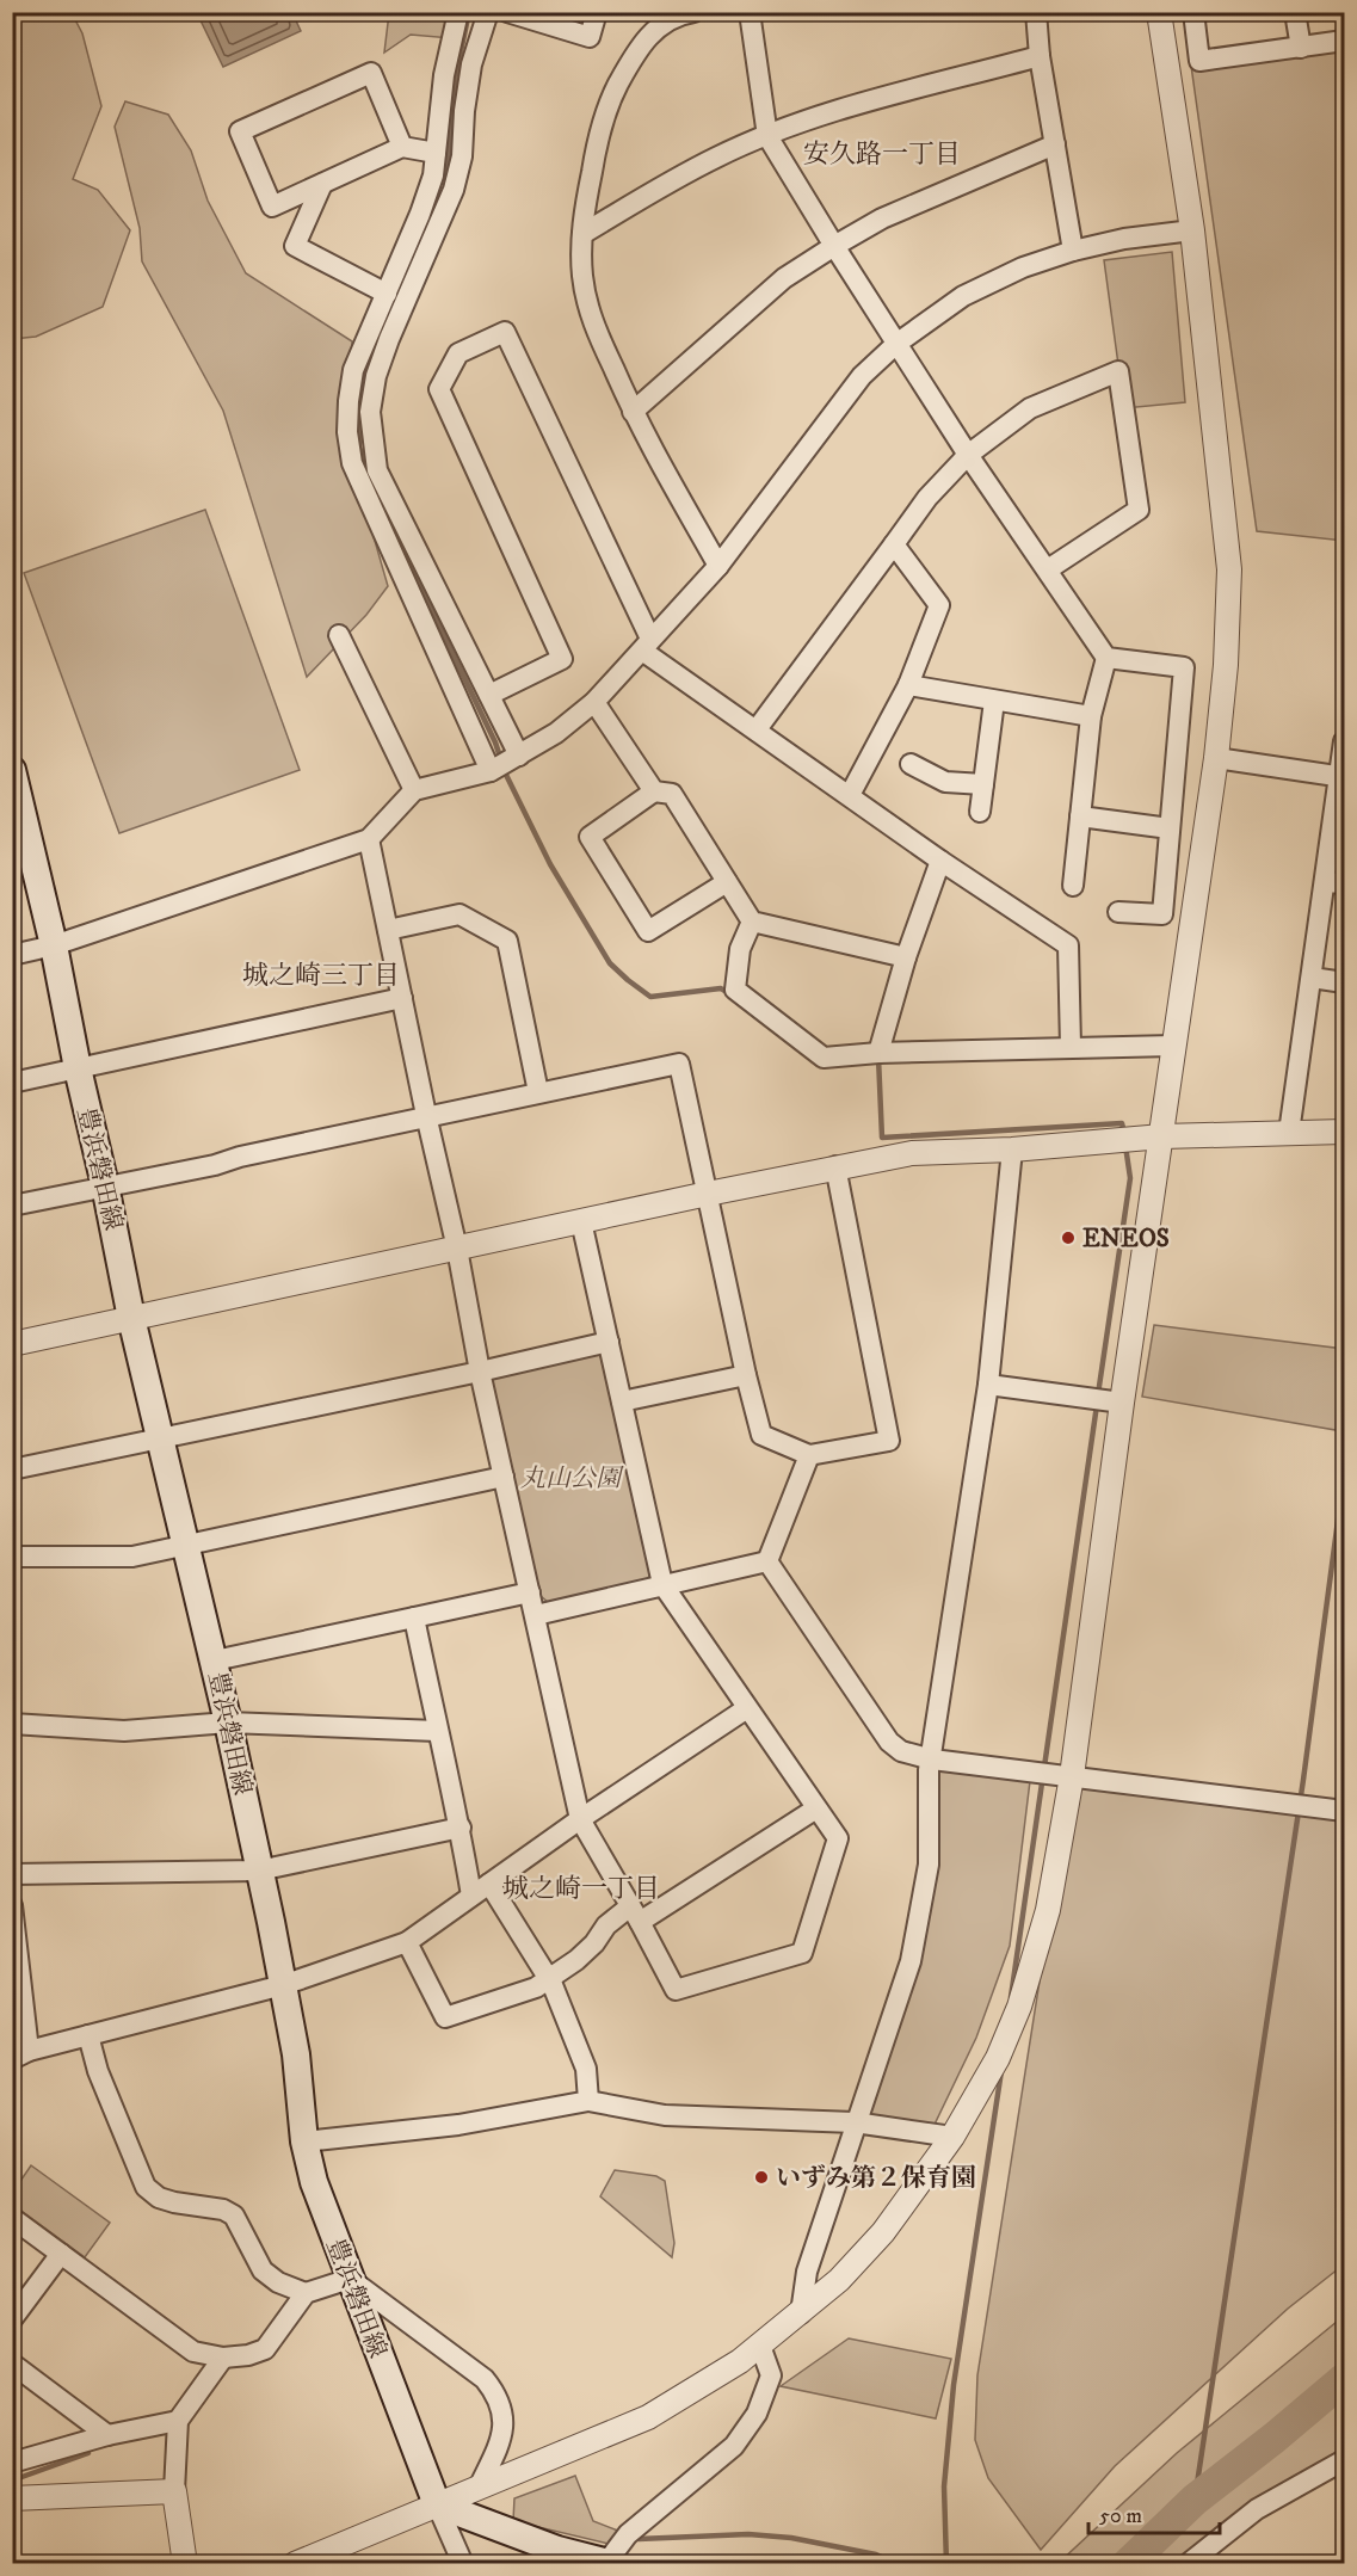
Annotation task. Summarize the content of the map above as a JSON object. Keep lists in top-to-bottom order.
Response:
{
  "streets": {
    "main road": ["豊浜磐田線"]
  },
  "districts": ["安久路一丁目", "城之崎三丁目", "城之崎一丁目"],
  "parks": ["丸山公園"],
  "places": ["ENEOS", "いずみ第２保育園"],
  "scale_bar": "50 m"
}
